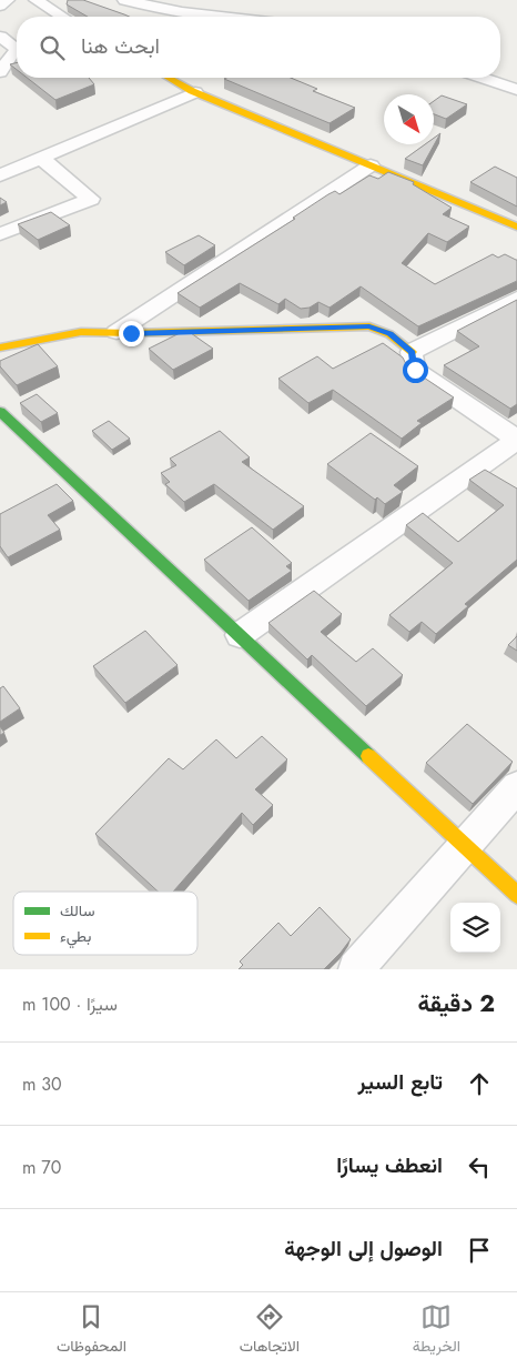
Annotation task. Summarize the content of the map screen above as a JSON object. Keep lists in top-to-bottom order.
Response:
{
  "legend": ["سالك", "بطيء"],
  "north": "bottom right",
  "page": {
    "search": "ابحث هنا",
    "heading": ["2 دقيقة", "سيرًا · 100 m"],
    "list": [
      ["تابع السير", "30 m"],
      ["انعطف يسارًا", "70 m"],
      "الوصول إلى الوجهة"
    ],
    "nav": ["الخريطة", "الاتجاهات", "المحفوظات"]
  }
}
